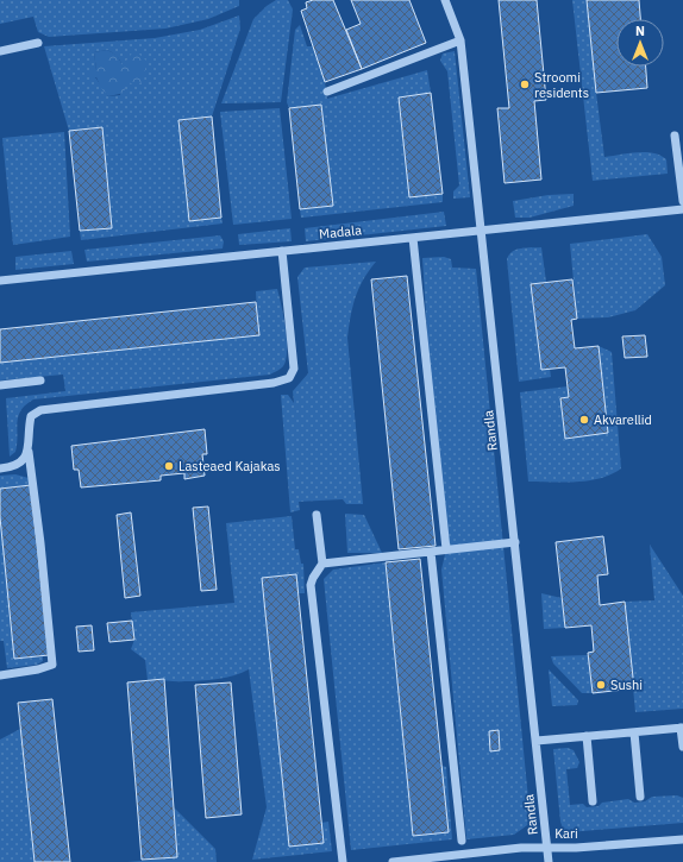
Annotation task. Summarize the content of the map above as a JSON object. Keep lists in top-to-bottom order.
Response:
{
  "streets": {
    "street": ["Madala", "Randla", "Kari"]
  },
  "crossings": [
    ["Madala", "Randla"],
    ["Randla", "Kari"]
  ],
  "places": [
    "Stroomi residents",
    "Akvarellid",
    "Lasteaed Kajakas",
    "Sushi"
  ],
  "north": "top"
}
